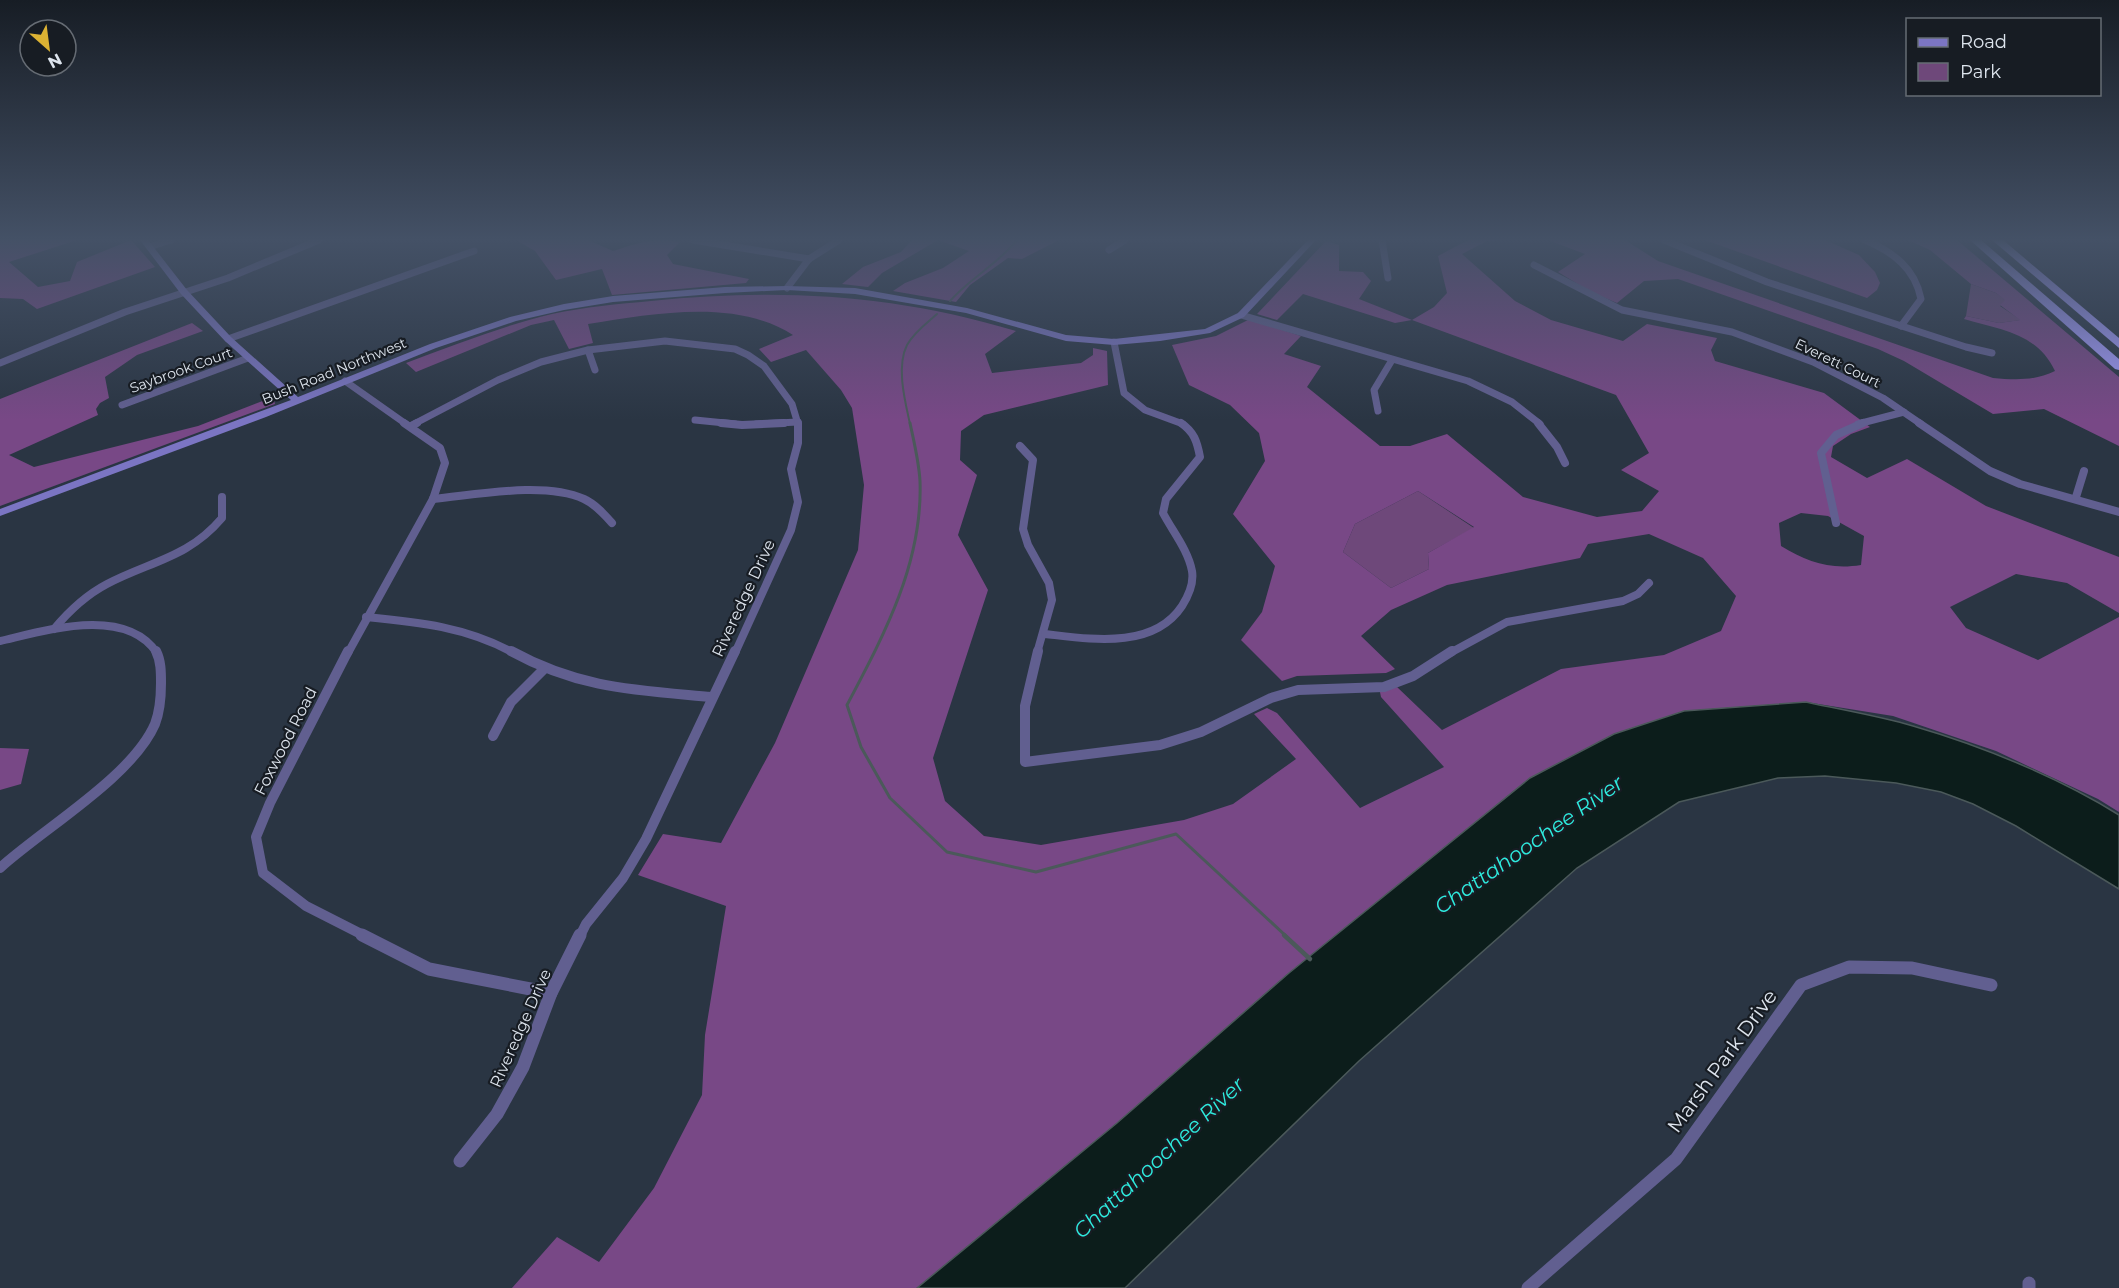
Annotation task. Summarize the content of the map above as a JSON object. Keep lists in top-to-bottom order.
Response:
{
  "streets": {
    "street": [
      "Everett Court",
      "Saybrook Court",
      "Bush Road Northwest",
      "Riveredge Drive",
      "Foxwood Road",
      "Marsh Park Drive"
    ]
  },
  "crossings": [
    ["Bush Road Northwest", "Foxwood Road"],
    ["Riveredge Drive", "Foxwood Road"]
  ],
  "water": ["Chattahoochee River"],
  "legend": ["Road", "Park"],
  "north": "bottom right"
}
